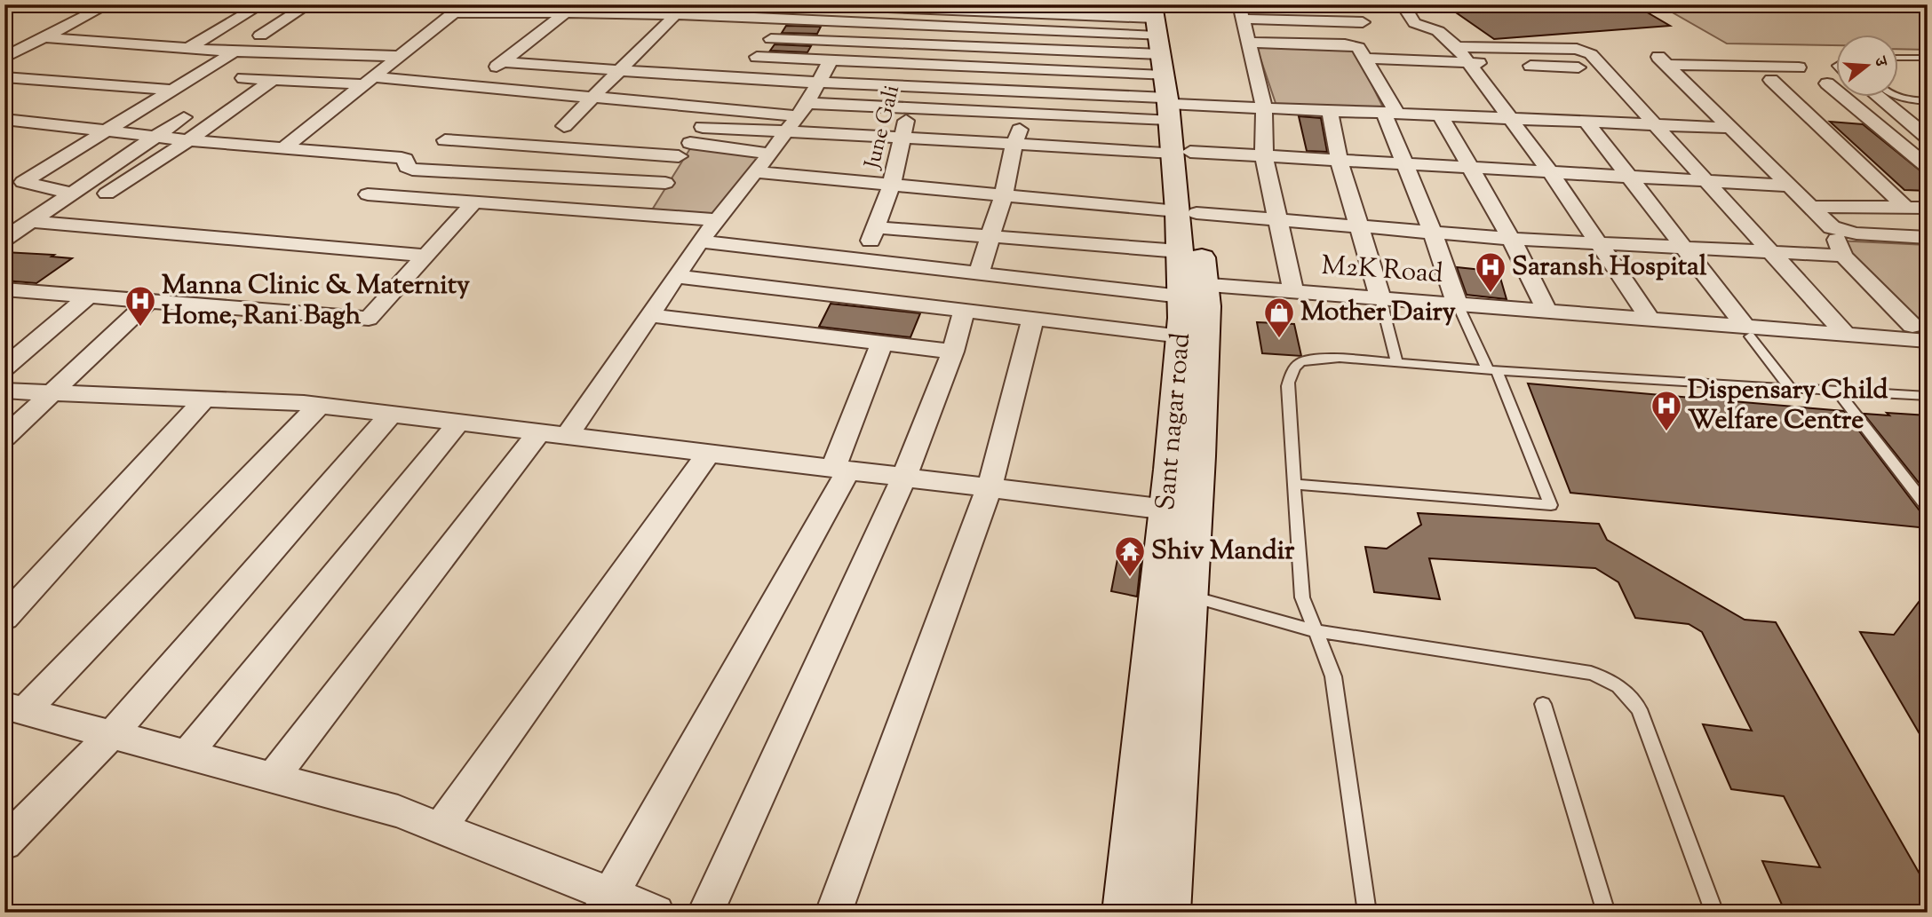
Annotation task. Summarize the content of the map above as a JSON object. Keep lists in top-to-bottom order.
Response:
{
  "streets": {
    "street": ["June Gali", "M2K Road", "Sant nagar road"]
  },
  "crossings": [
    ["M2K Road", "Sant nagar road"]
  ],
  "places": {
    "hospital": ["Saransh Hospital", "Manna Clinic & Maternity Home, Rani Bagh", "Dispensary Child Welfare Centre"],
    "shop": ["Mother Dairy"],
    "temple": ["Shiv Mandir"]
  },
  "north": "right"
}
